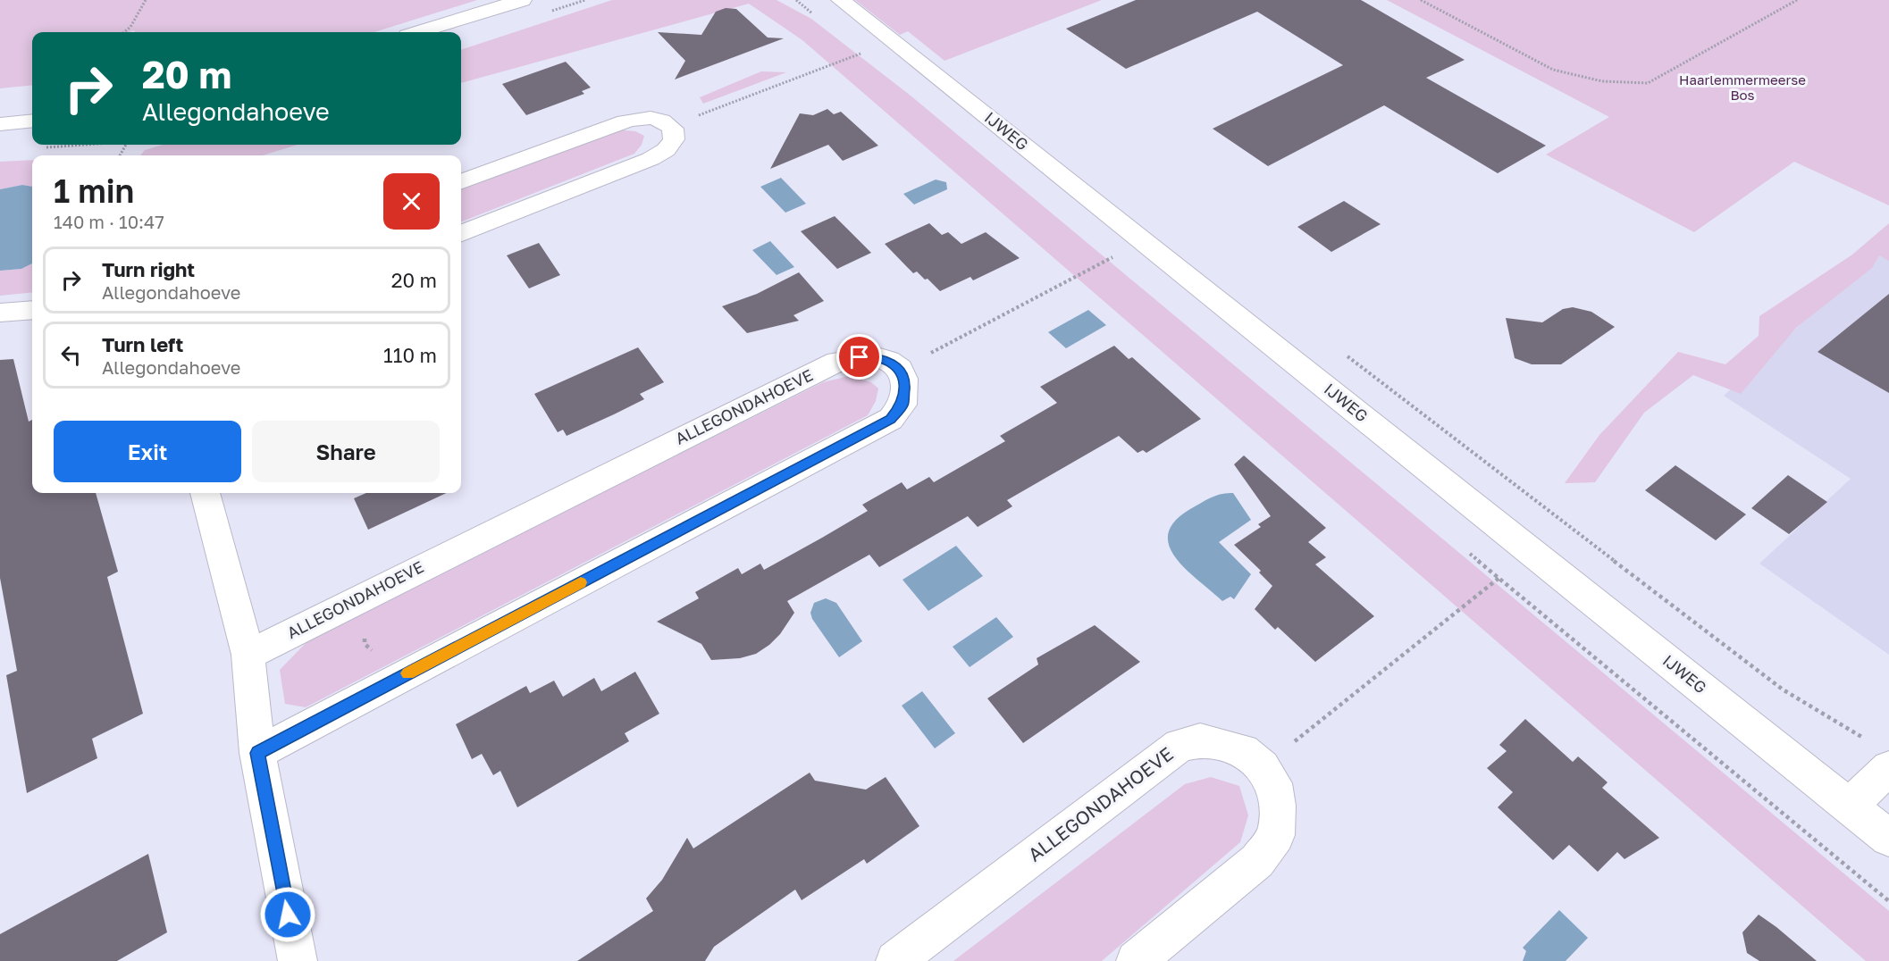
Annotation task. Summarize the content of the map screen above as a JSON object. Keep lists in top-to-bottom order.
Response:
{
  "streets": {
    "street": ["IJWEG", "ALLEGONDAHOEVE"]
  },
  "parks": ["Haarlemmermeerse Bos"],
  "page": {
    "turn": ["20 m", "Allegondahoeve"],
    "heading": ["1 min", "140 m · 10:47"],
    "list": [
      {
        "name": "Turn right",
        "note": "Allegondahoeve",
        "value": "20 m"
      },
      {
        "name": "Turn left",
        "note": "Allegondahoeve",
        "value": "110 m"
      }
    ],
    "buttons": ["Exit", "Share"]
  }
}
